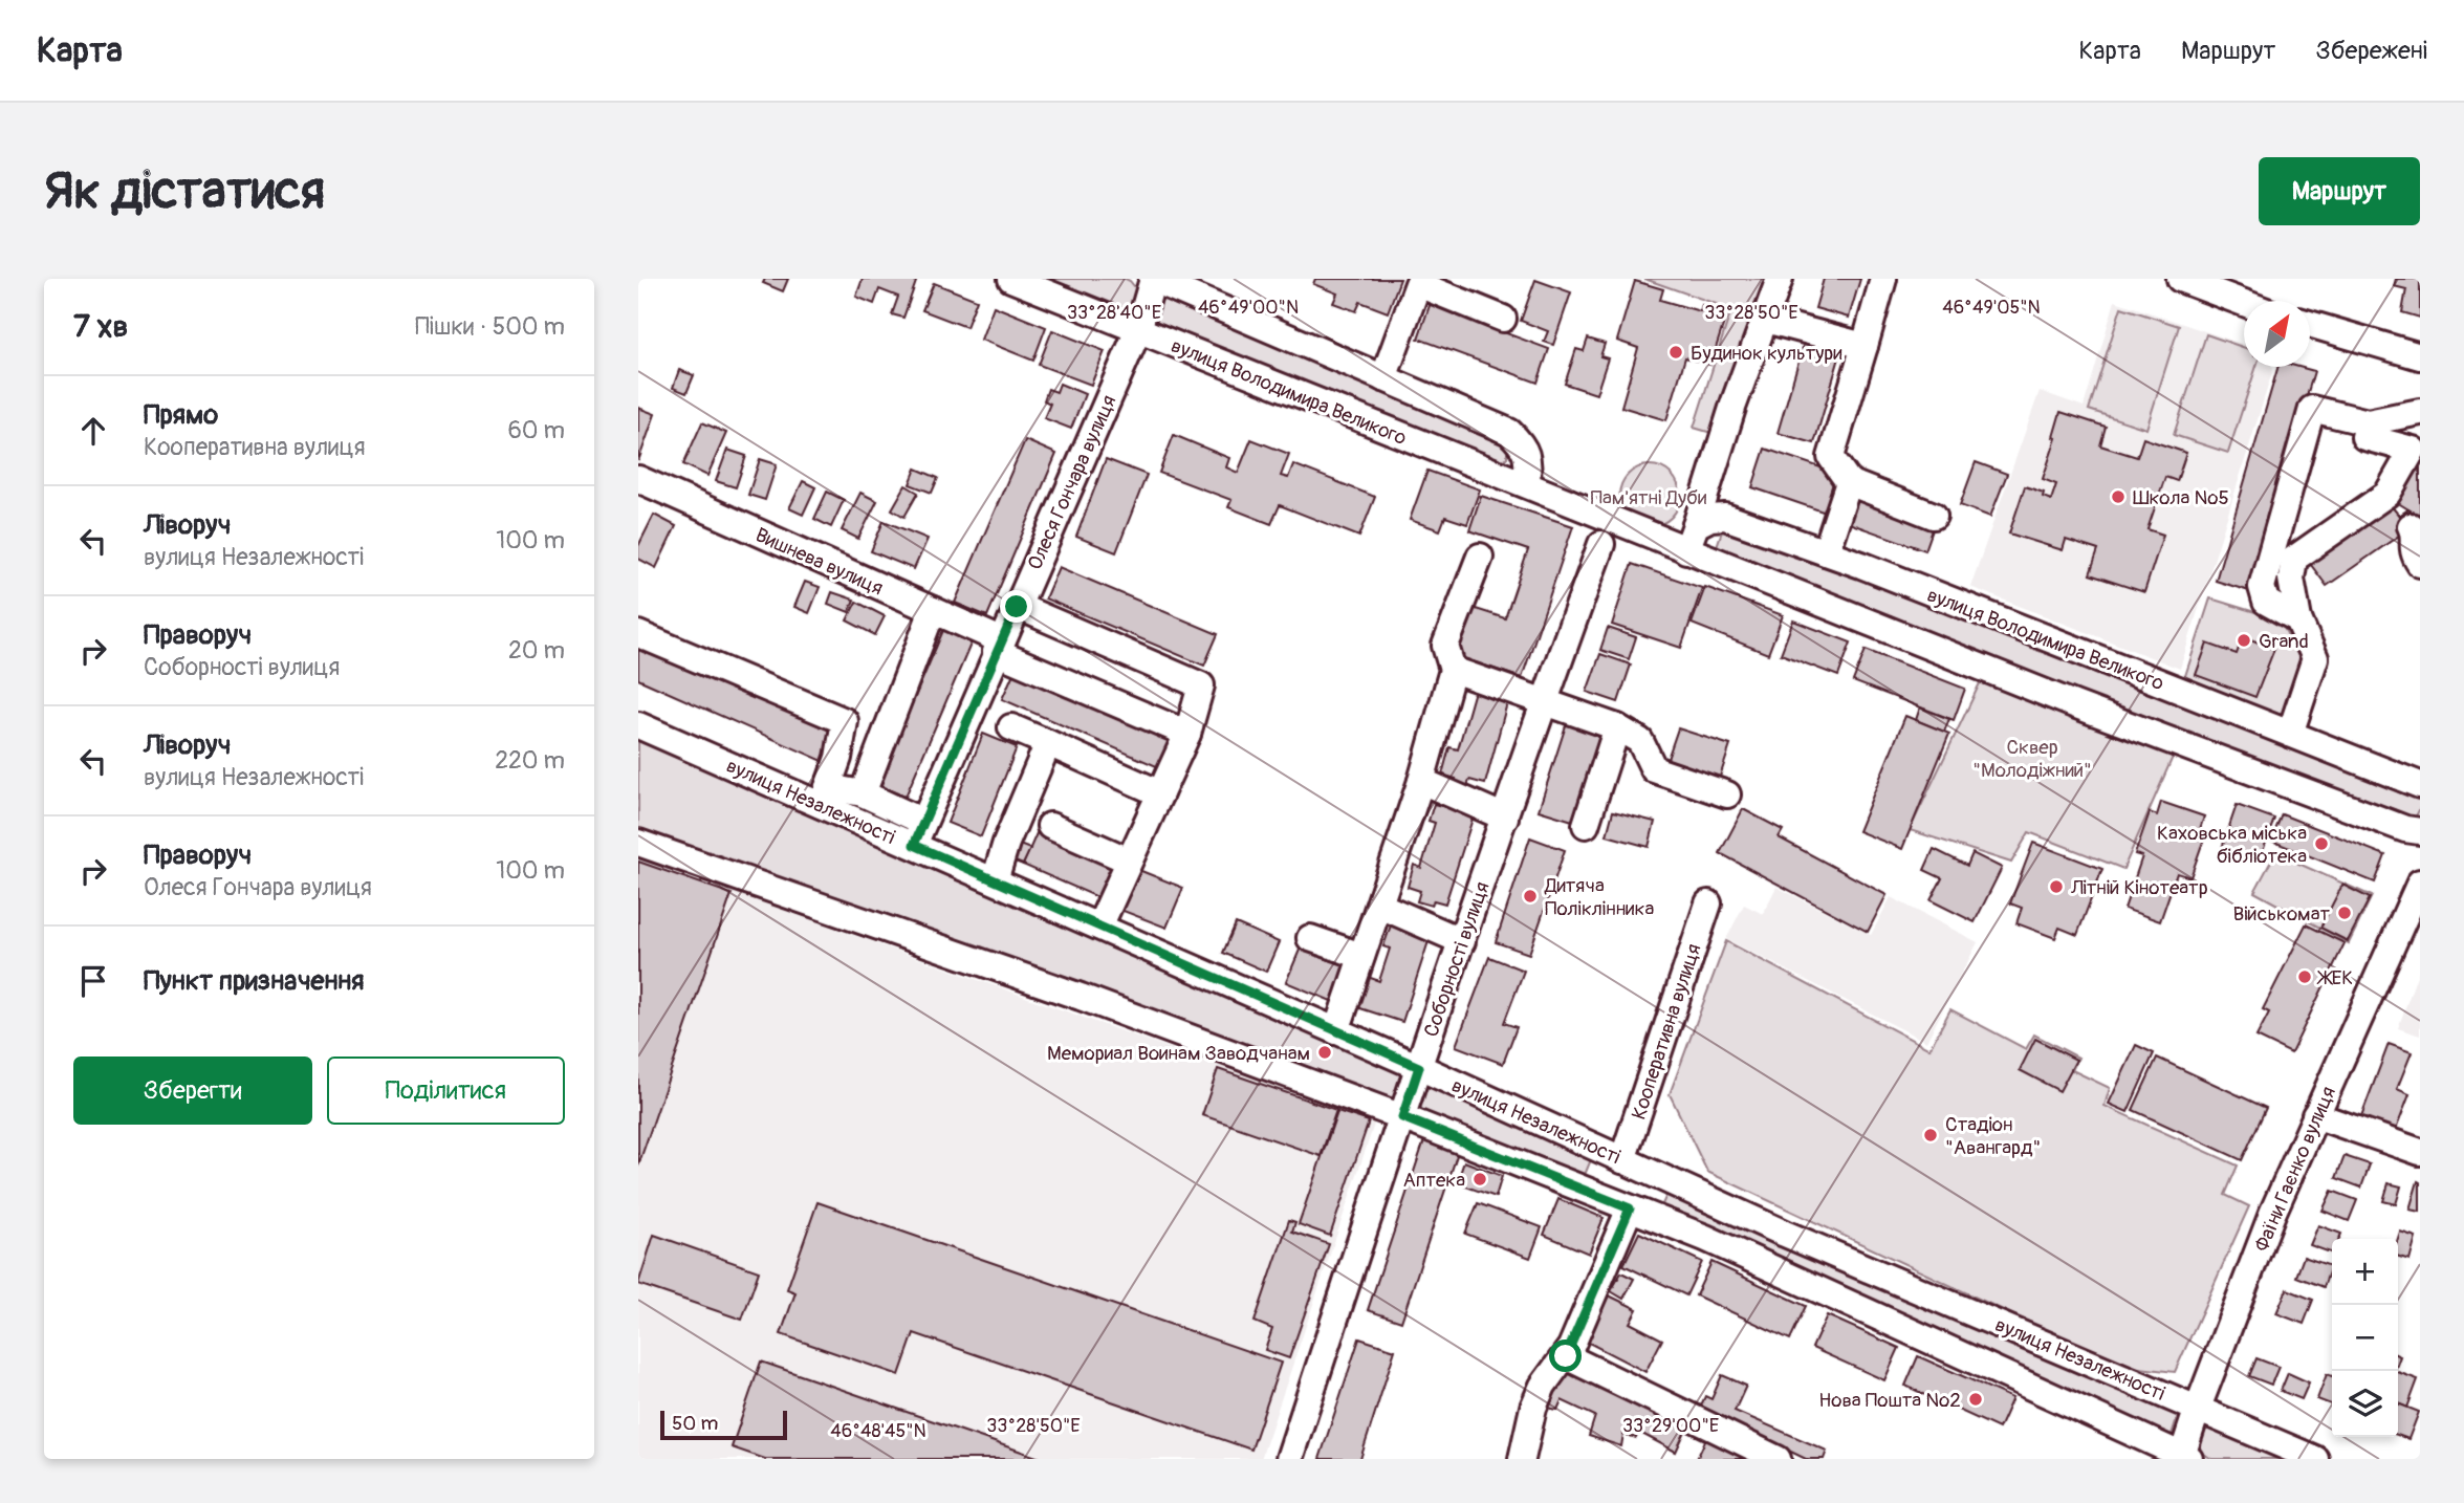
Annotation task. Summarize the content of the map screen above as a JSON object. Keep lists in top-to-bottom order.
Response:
{
  "streets": {
    "street": [
      "вулиця Володимира Великого",
      "Олеся Гончара вулиця",
      "Вишнева вулиця",
      "вулиця Незалежності",
      "Соборності вулиця",
      "Кооперативна вулиця",
      "Фаїни Гаєнко вулиця"
    ]
  },
  "crossings": [
    ["вулиця Володимира Великого", "Олеся Гончара вулиця"],
    ["Олеся Гончара вулиця", "Вишнева вулиця"],
    ["Олеся Гончара вулиця", "вулиця Незалежності"],
    ["вулиця Незалежності", "Соборності вулиця"],
    ["вулиця Незалежності", "Кооперативна вулиця"],
    ["вулиця Незалежності", "Фаїни Гаєнко вулиця"]
  ],
  "parks": ["Пам'ятні Дуби", "Сквер \"Молодіжний\""],
  "places": [
    "Будинок культури",
    "Школа №5",
    "Grand",
    "Каховська міська бібліотека",
    "Літній Кінотеатр",
    "Дитяча Поліклінника",
    "Військомат",
    "ЖЕК",
    "Мемориал Воинам Заводчанам",
    "Стадіон \"Авангард\"",
    "Аптека",
    "Нова Пошта №2"
  ],
  "scale_bar": "50 m",
  "north": "top right",
  "page": {
    "header": "Карта",
    "nav": ["Карта", "Маршрут", "Збережені"],
    "buttons": [
      "Маршрут",
      ["Зберегти", "Поділитися"]
    ],
    "title": "Як дістатися",
    "heading": ["7 хв", "Пішки · 500 m"],
    "list": [
      ["Прямо", "Кооперативна вулиця", "60 m"],
      ["Ліворуч", "вулиця Незалежності", "100 m"],
      ["Праворуч", "Соборності вулиця", "20 m"],
      ["Ліворуч", "вулиця Незалежності", "220 m"],
      ["Праворуч", "Олеся Гончара вулиця", "100 m"],
      "Пункт призначення"
    ],
    "map_buttons": ["+", "−"],
    "scale": "50 m"
  },
  "coordinates": [
    "46°49'00\"N",
    "46°49'05\"N",
    "33°28'40\"E",
    "33°28'50\"E",
    "33°29'00\"E",
    "46°48'45\"N"
  ]
}
